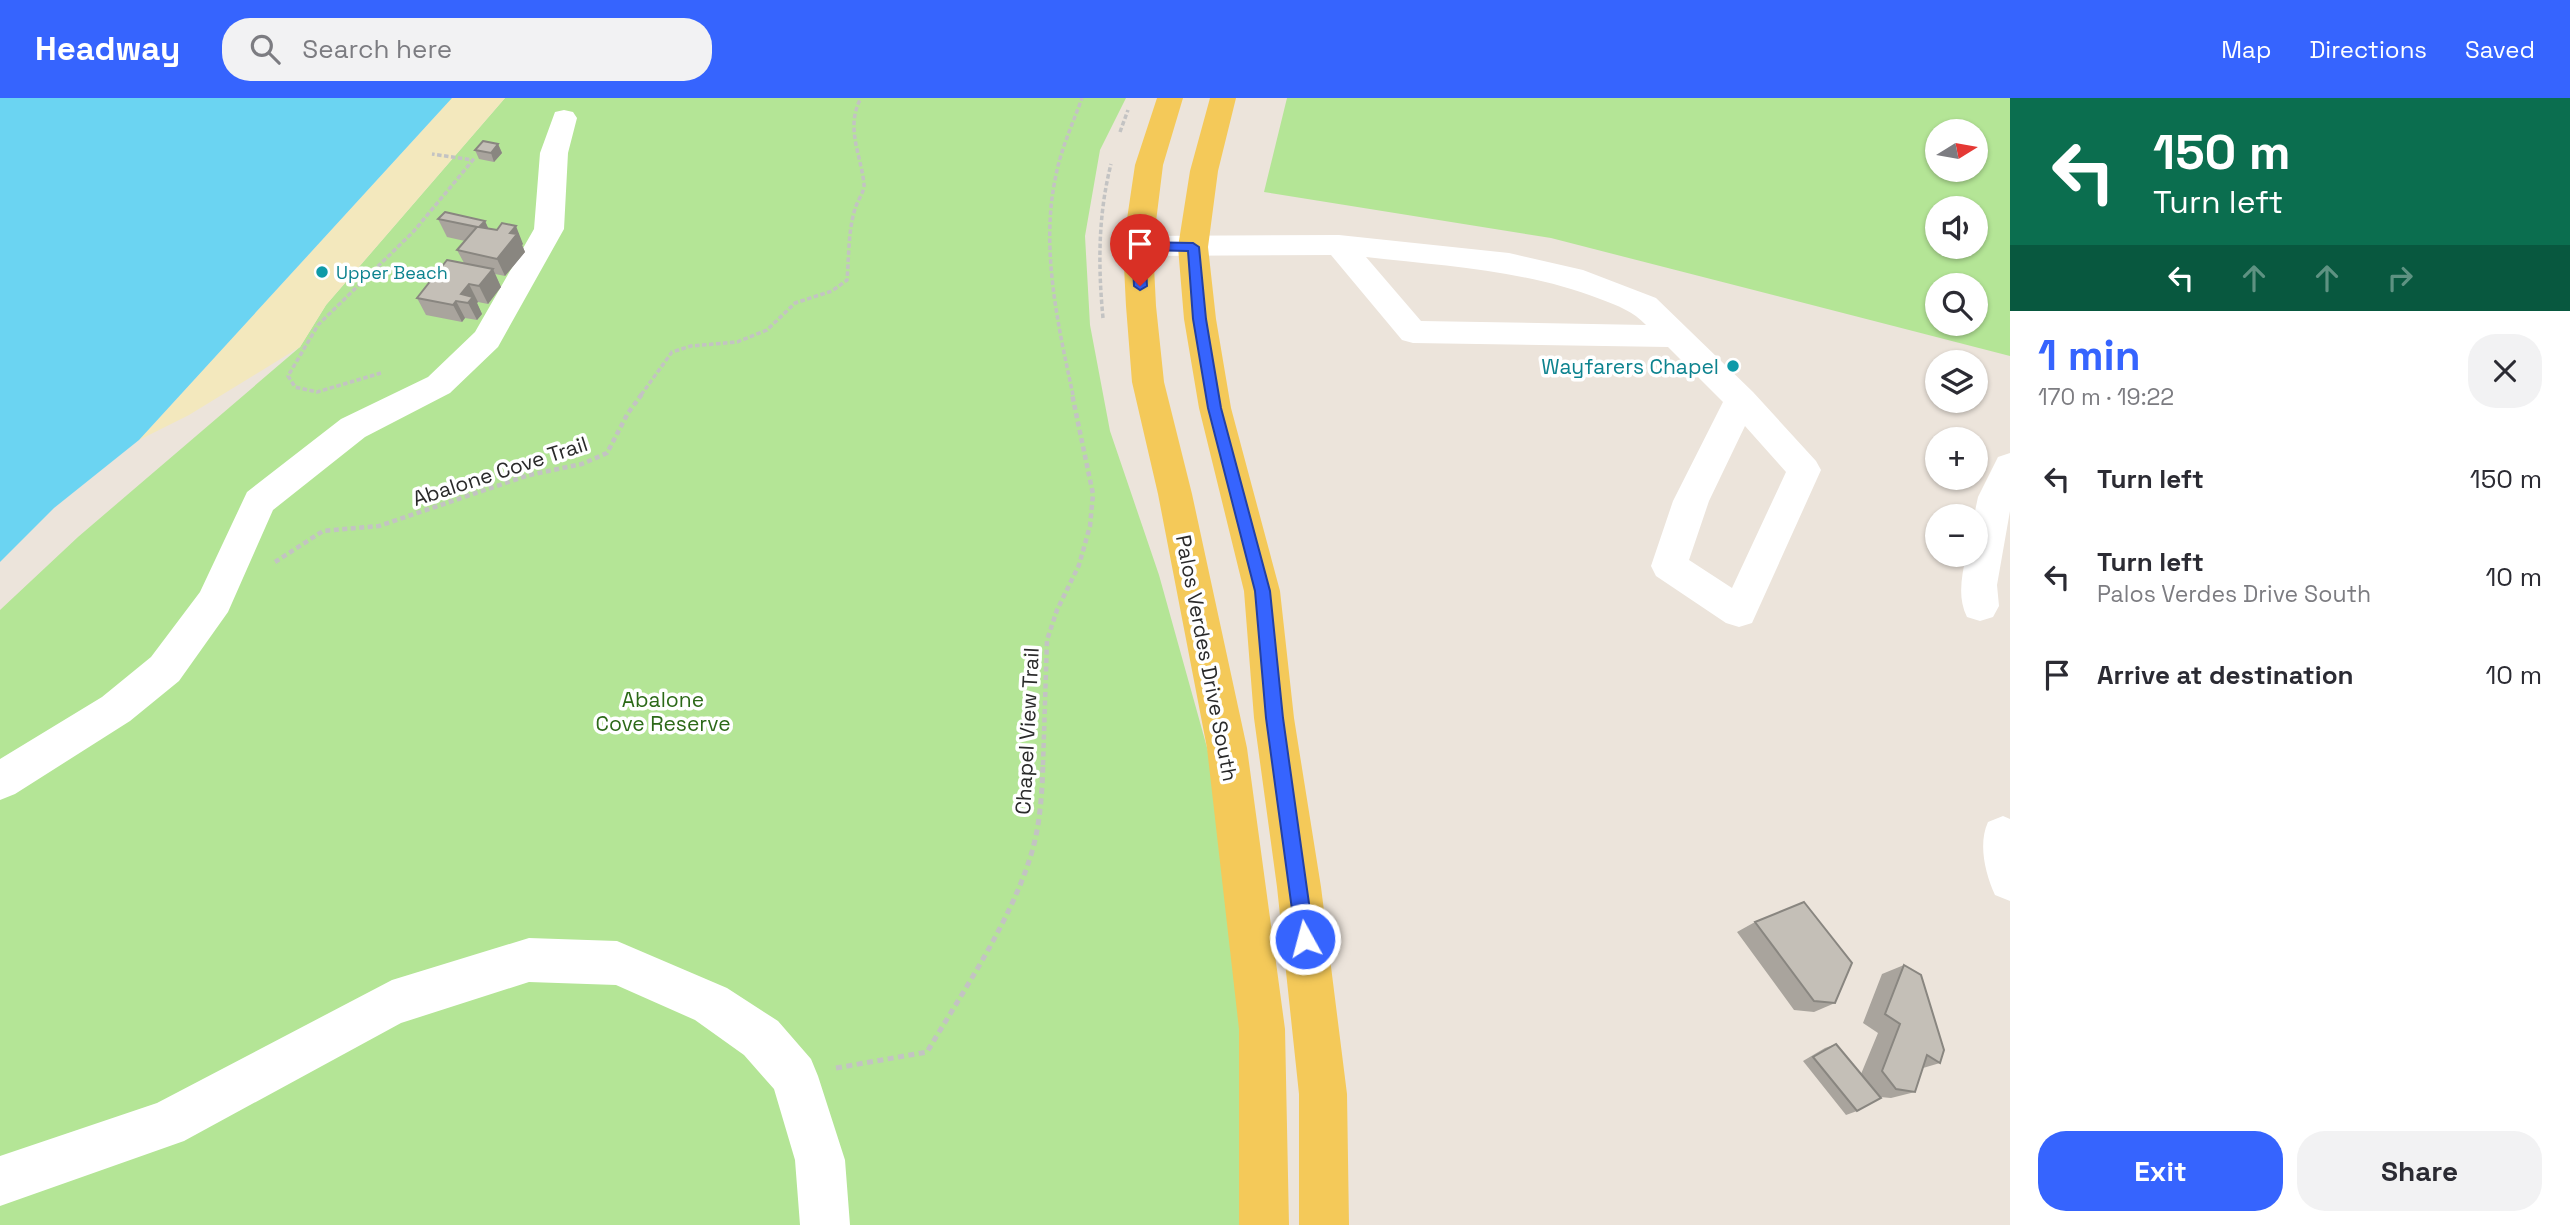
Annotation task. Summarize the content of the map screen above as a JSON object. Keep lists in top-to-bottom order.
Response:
{
  "streets": {
    "main road": ["Palos Verdes Drive South"],
    "path": ["Abalone Cove Trail", "Chapel View Trail"]
  },
  "parks": ["Abalone Cove Reserve"],
  "places": ["Upper Beach", "Wayfarers Chapel"],
  "north": "right",
  "page": {
    "header": "Headway",
    "search": "Search here",
    "nav": ["Map", "Directions", "Saved"],
    "turn": ["150 m", "Turn left"],
    "map_buttons": ["+", "−"],
    "heading": ["1 min", "170 m · 19:22"],
    "list": [
      {
        "name": "Turn left",
        "value": "150 m"
      },
      {
        "name": "Turn left",
        "note": "Palos Verdes Drive South",
        "value": "10 m"
      },
      {
        "name": "Arrive at destination",
        "value": "10 m"
      }
    ],
    "buttons": ["Exit", "Share"]
  }
}
